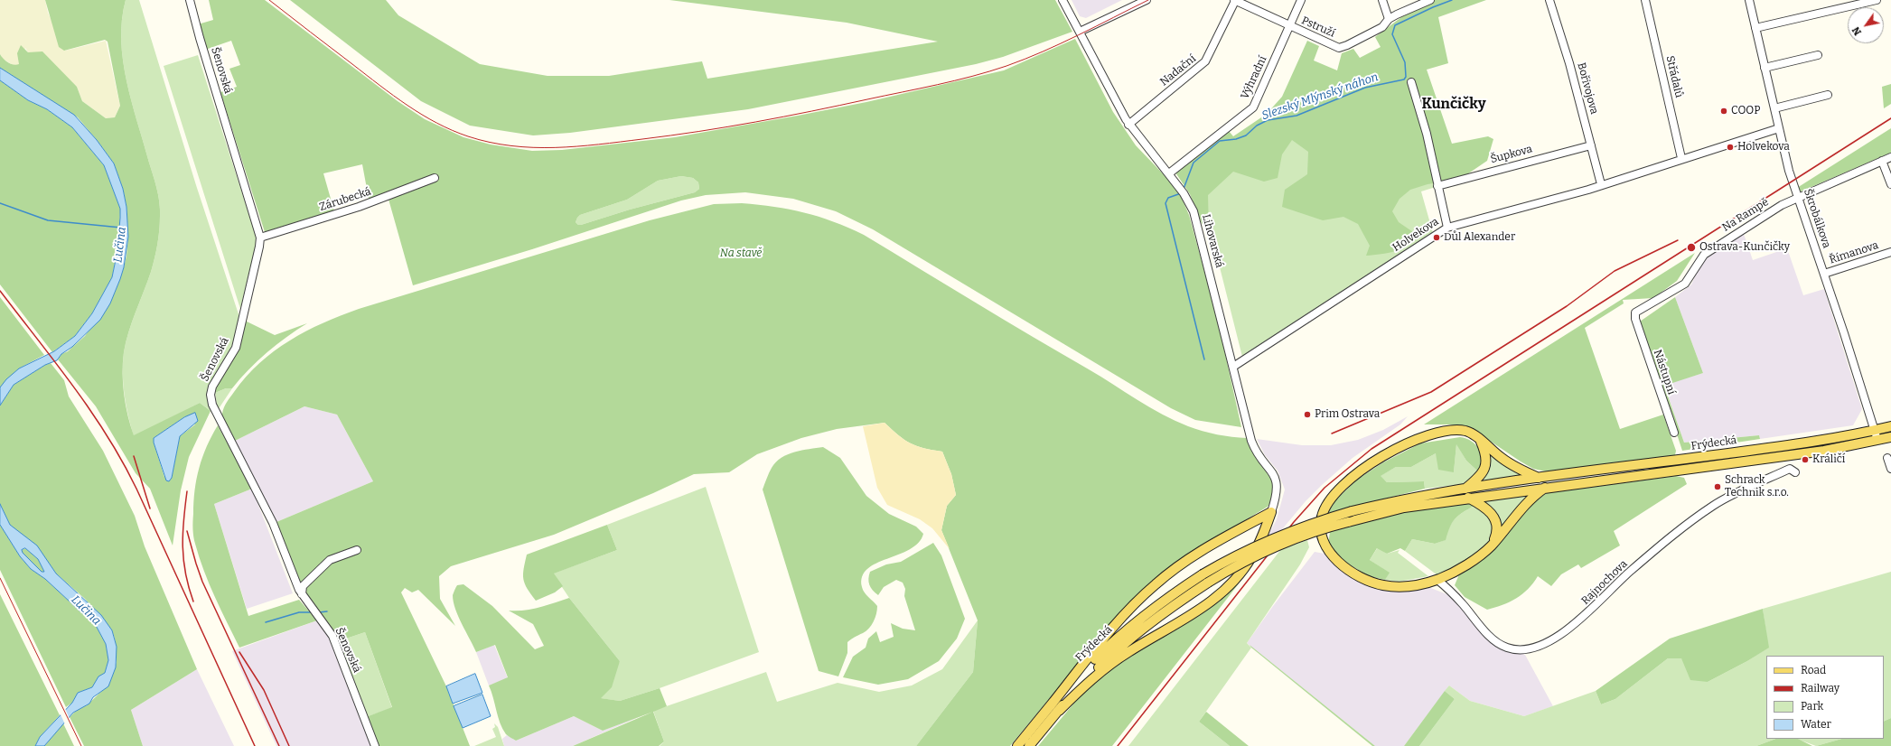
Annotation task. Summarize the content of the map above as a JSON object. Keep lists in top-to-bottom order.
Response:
{
  "streets": {
    "main road": ["Frýdecká"],
    "street": [
      "Pstruží",
      "Šenovská",
      "Nadační",
      "Střádalů",
      "Výhradní",
      "Bořivojova",
      "Šupkova",
      "Zárubecká",
      "Na Rampě",
      "Škrobálkova",
      "Holvekova",
      "Lihovarská",
      "Římanova",
      "Nástupní",
      "Rajnochova"
    ]
  },
  "crossings": [
    ["Pstruží", "Nadační"],
    ["Pstruží", "Výhradní"],
    ["Šenovská", "Zárubecká"],
    ["Nadační", "Lihovarská"],
    ["Střádalů", "Holvekova"],
    ["Výhradní", "Lihovarská"],
    ["Bořivojova", "Šupkova"],
    ["Bořivojova", "Holvekova"],
    ["Na Rampě", "Škrobálkova"],
    ["Na Rampě", "Nástupní"],
    ["Škrobálkova", "Holvekova"],
    ["Škrobálkova", "Římanova"],
    ["Škrobálkova", "Frýdecká"],
    ["Holvekova", "Lihovarská"]
  ],
  "districts": ["Kunčičky"],
  "water": ["Slezský Mlýnský náhon", "Lučina"],
  "parks": ["Na stavě"],
  "places": [
    "COOP",
    "Holvekova",
    "Důl Alexander",
    "Ostrava-Kunčičky",
    "Prim Ostrava",
    "Králičí",
    "Schrack Technik s.r.o."
  ],
  "legend": [
    "Road",
    "Railway",
    "Park",
    "Water"
  ],
  "north": "bottom left"
}
